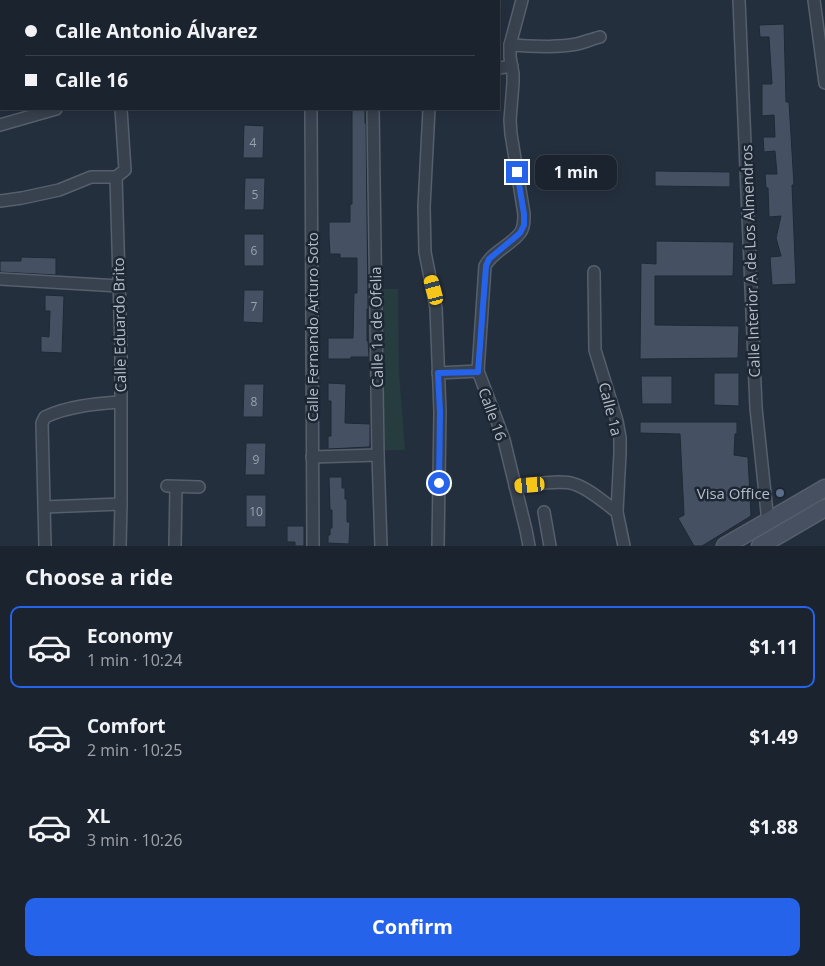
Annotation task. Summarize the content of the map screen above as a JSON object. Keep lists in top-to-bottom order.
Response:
{
  "streets": {
    "street": [
      "Calle Interior A de Los Almendros",
      "Calle Eduardo Brito",
      "Calle Fernando Arturo Soto",
      "Calle 1a de Ofelia",
      "Calle 1a",
      "Calle 16"
    ]
  },
  "places": ["Visa Office"],
  "house_numbers": [
    "4",
    "5",
    "6",
    "7",
    "8",
    "9",
    "10"
  ],
  "page": {
    "banner": ["Calle Antonio Álvarez", "Calle 16"],
    "bubble": "1 min",
    "heading": "Choose a ride",
    "list": [
      {
        "name": "Economy",
        "note": "1 min · 10:24",
        "value": "$1.11"
      },
      {
        "name": "Comfort",
        "note": "2 min · 10:25",
        "value": "$1.49"
      },
      {
        "name": "XL",
        "note": "3 min · 10:26",
        "value": "$1.88"
      }
    ],
    "buttons": "Confirm"
  }
}
